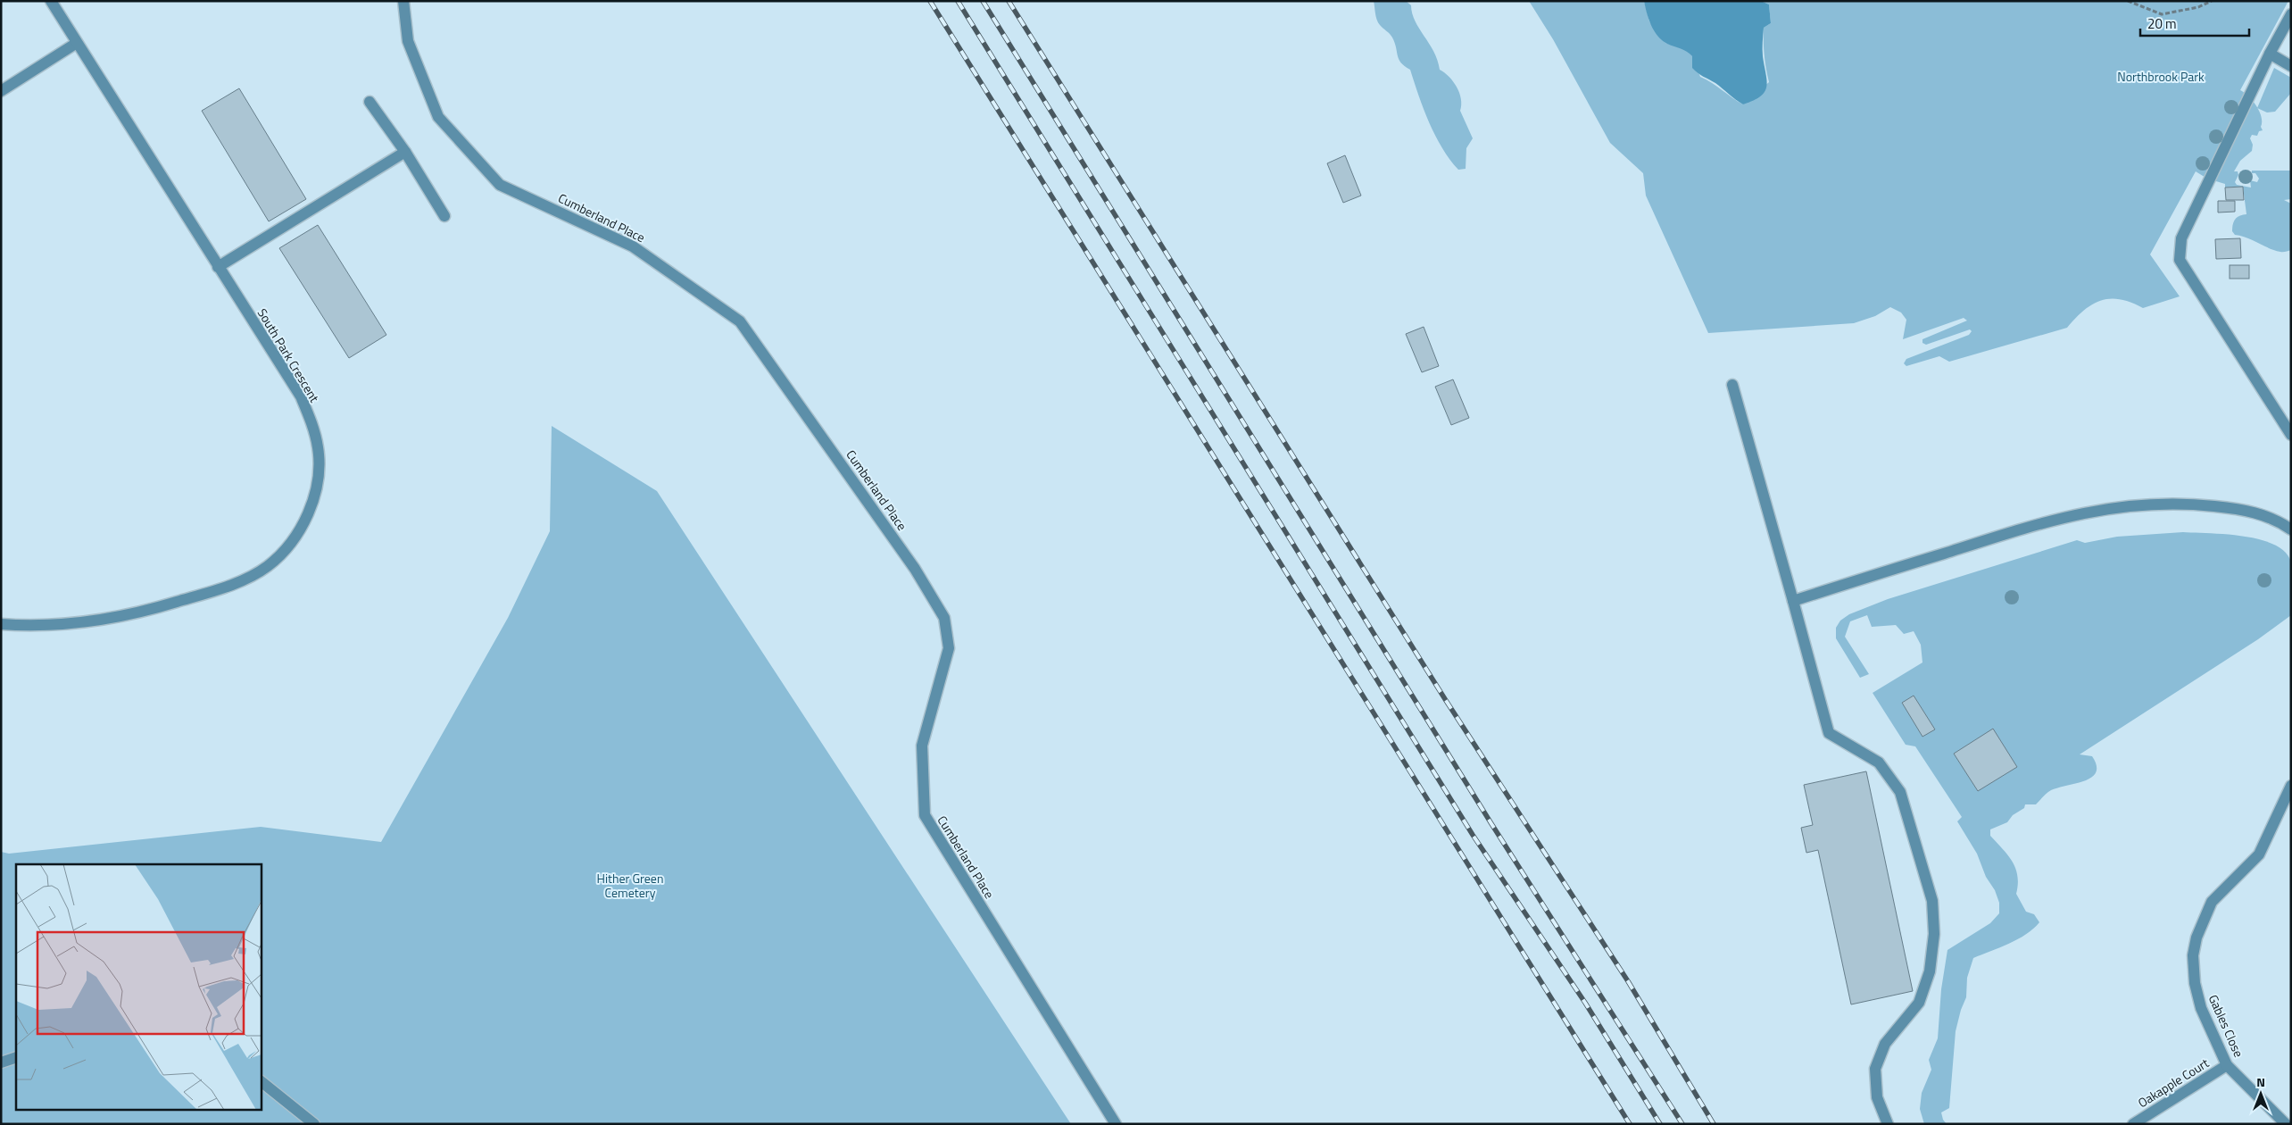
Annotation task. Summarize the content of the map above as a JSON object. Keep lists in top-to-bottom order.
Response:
{
  "streets": {
    "street": [
      "Cumberland Place",
      "South Park Crescent",
      "Gables Close",
      "Oakapple Court"
    ]
  },
  "crossings": [
    ["Gables Close", "Oakapple Court"]
  ],
  "parks": ["Northbrook Park", "Hither Green Cemetery"],
  "scale_bar": "20 m",
  "north": "top"
}
